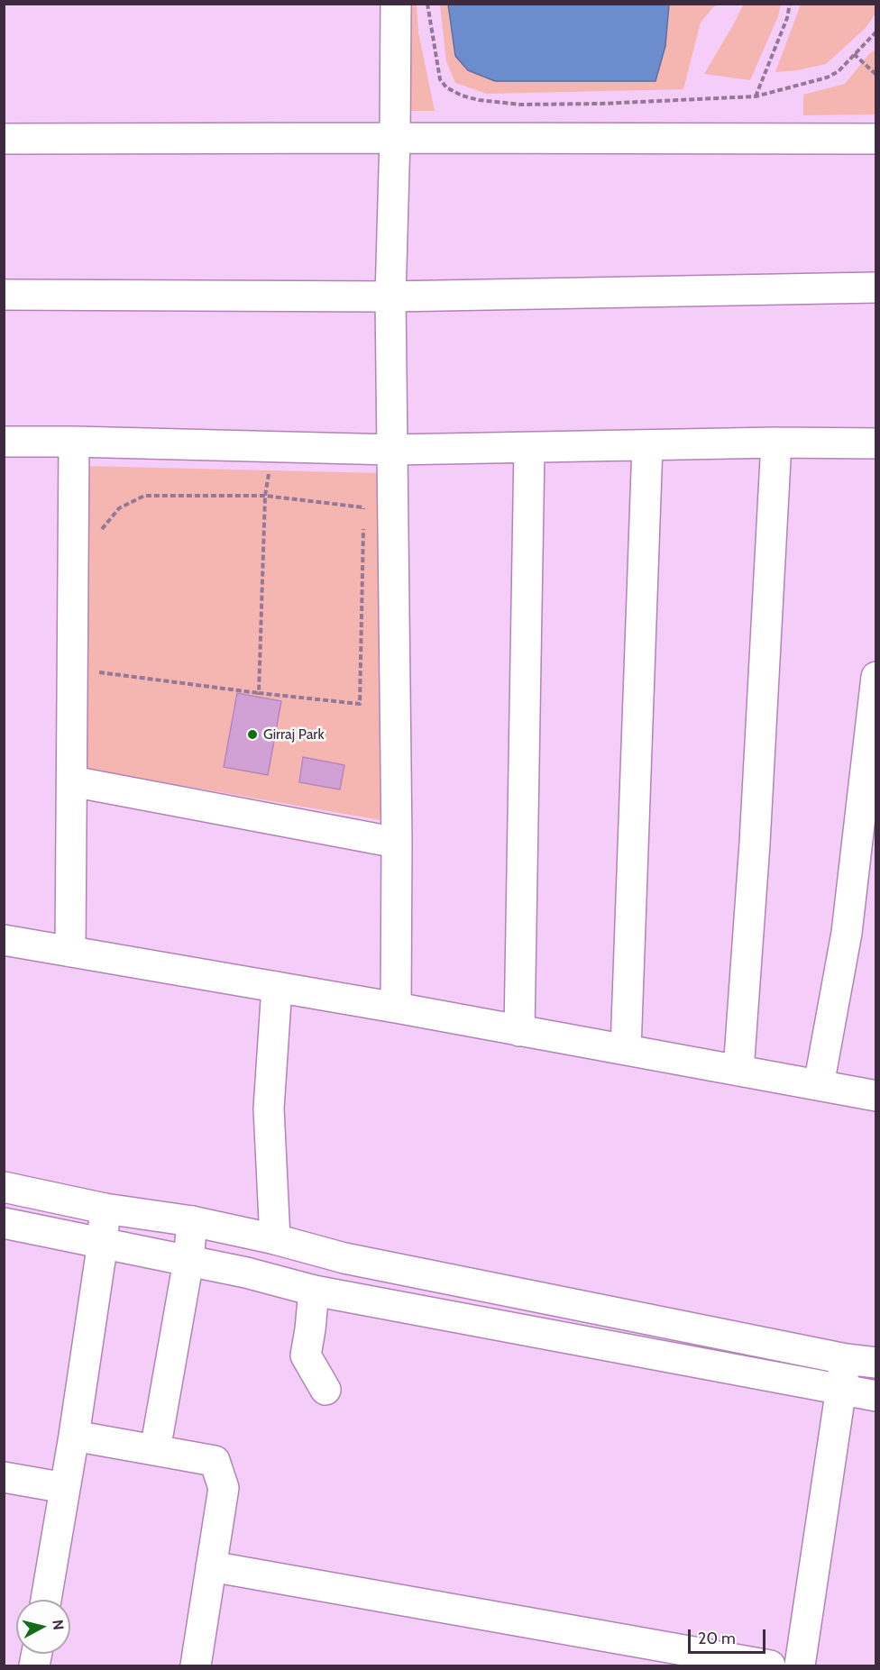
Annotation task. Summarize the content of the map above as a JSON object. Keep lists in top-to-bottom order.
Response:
{
  "places": ["Girraj Park"],
  "scale_bar": "20 m",
  "north": "right"
}
